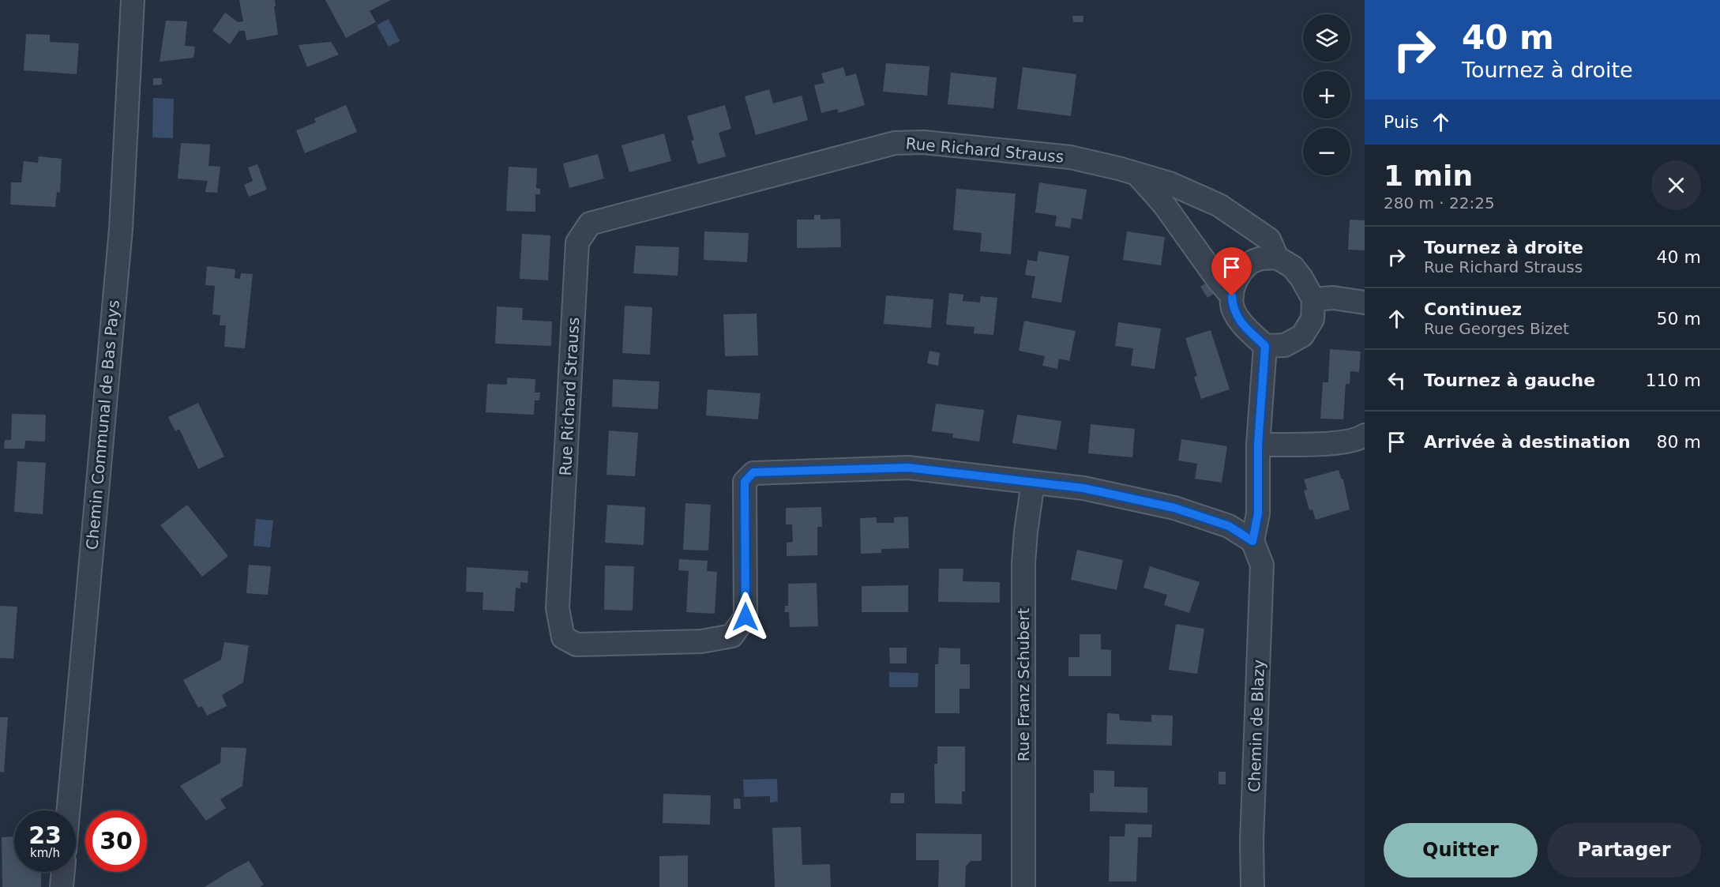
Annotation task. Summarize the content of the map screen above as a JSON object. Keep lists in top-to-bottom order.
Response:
{
  "streets": {
    "street": [
      "Rue Richard Strauss",
      "Chemin Communal de Bas Pays",
      "Rue Franz Schubert",
      "Chemin de Blazy"
    ]
  },
  "crossings": [
    ["Rue Richard Strauss", "Rue Franz Schubert"]
  ],
  "page": {
    "turn": ["40 m", "Tournez à droite"],
    "map_buttons": ["+", "−"],
    "then": "Puis",
    "heading": ["1 min", "280 m · 22:25"],
    "list": [
      {
        "name": "Tournez à droite",
        "note": "Rue Richard Strauss",
        "value": "40 m"
      },
      {
        "name": "Continuez",
        "note": "Rue Georges Bizet",
        "value": "50 m"
      },
      {
        "name": "Tournez à gauche",
        "value": "110 m"
      },
      {
        "name": "Arrivée à destination",
        "value": "80 m"
      }
    ],
    "speed": "23 km/h",
    "limit": "30",
    "buttons": ["Quitter", "Partager"]
  }
}
